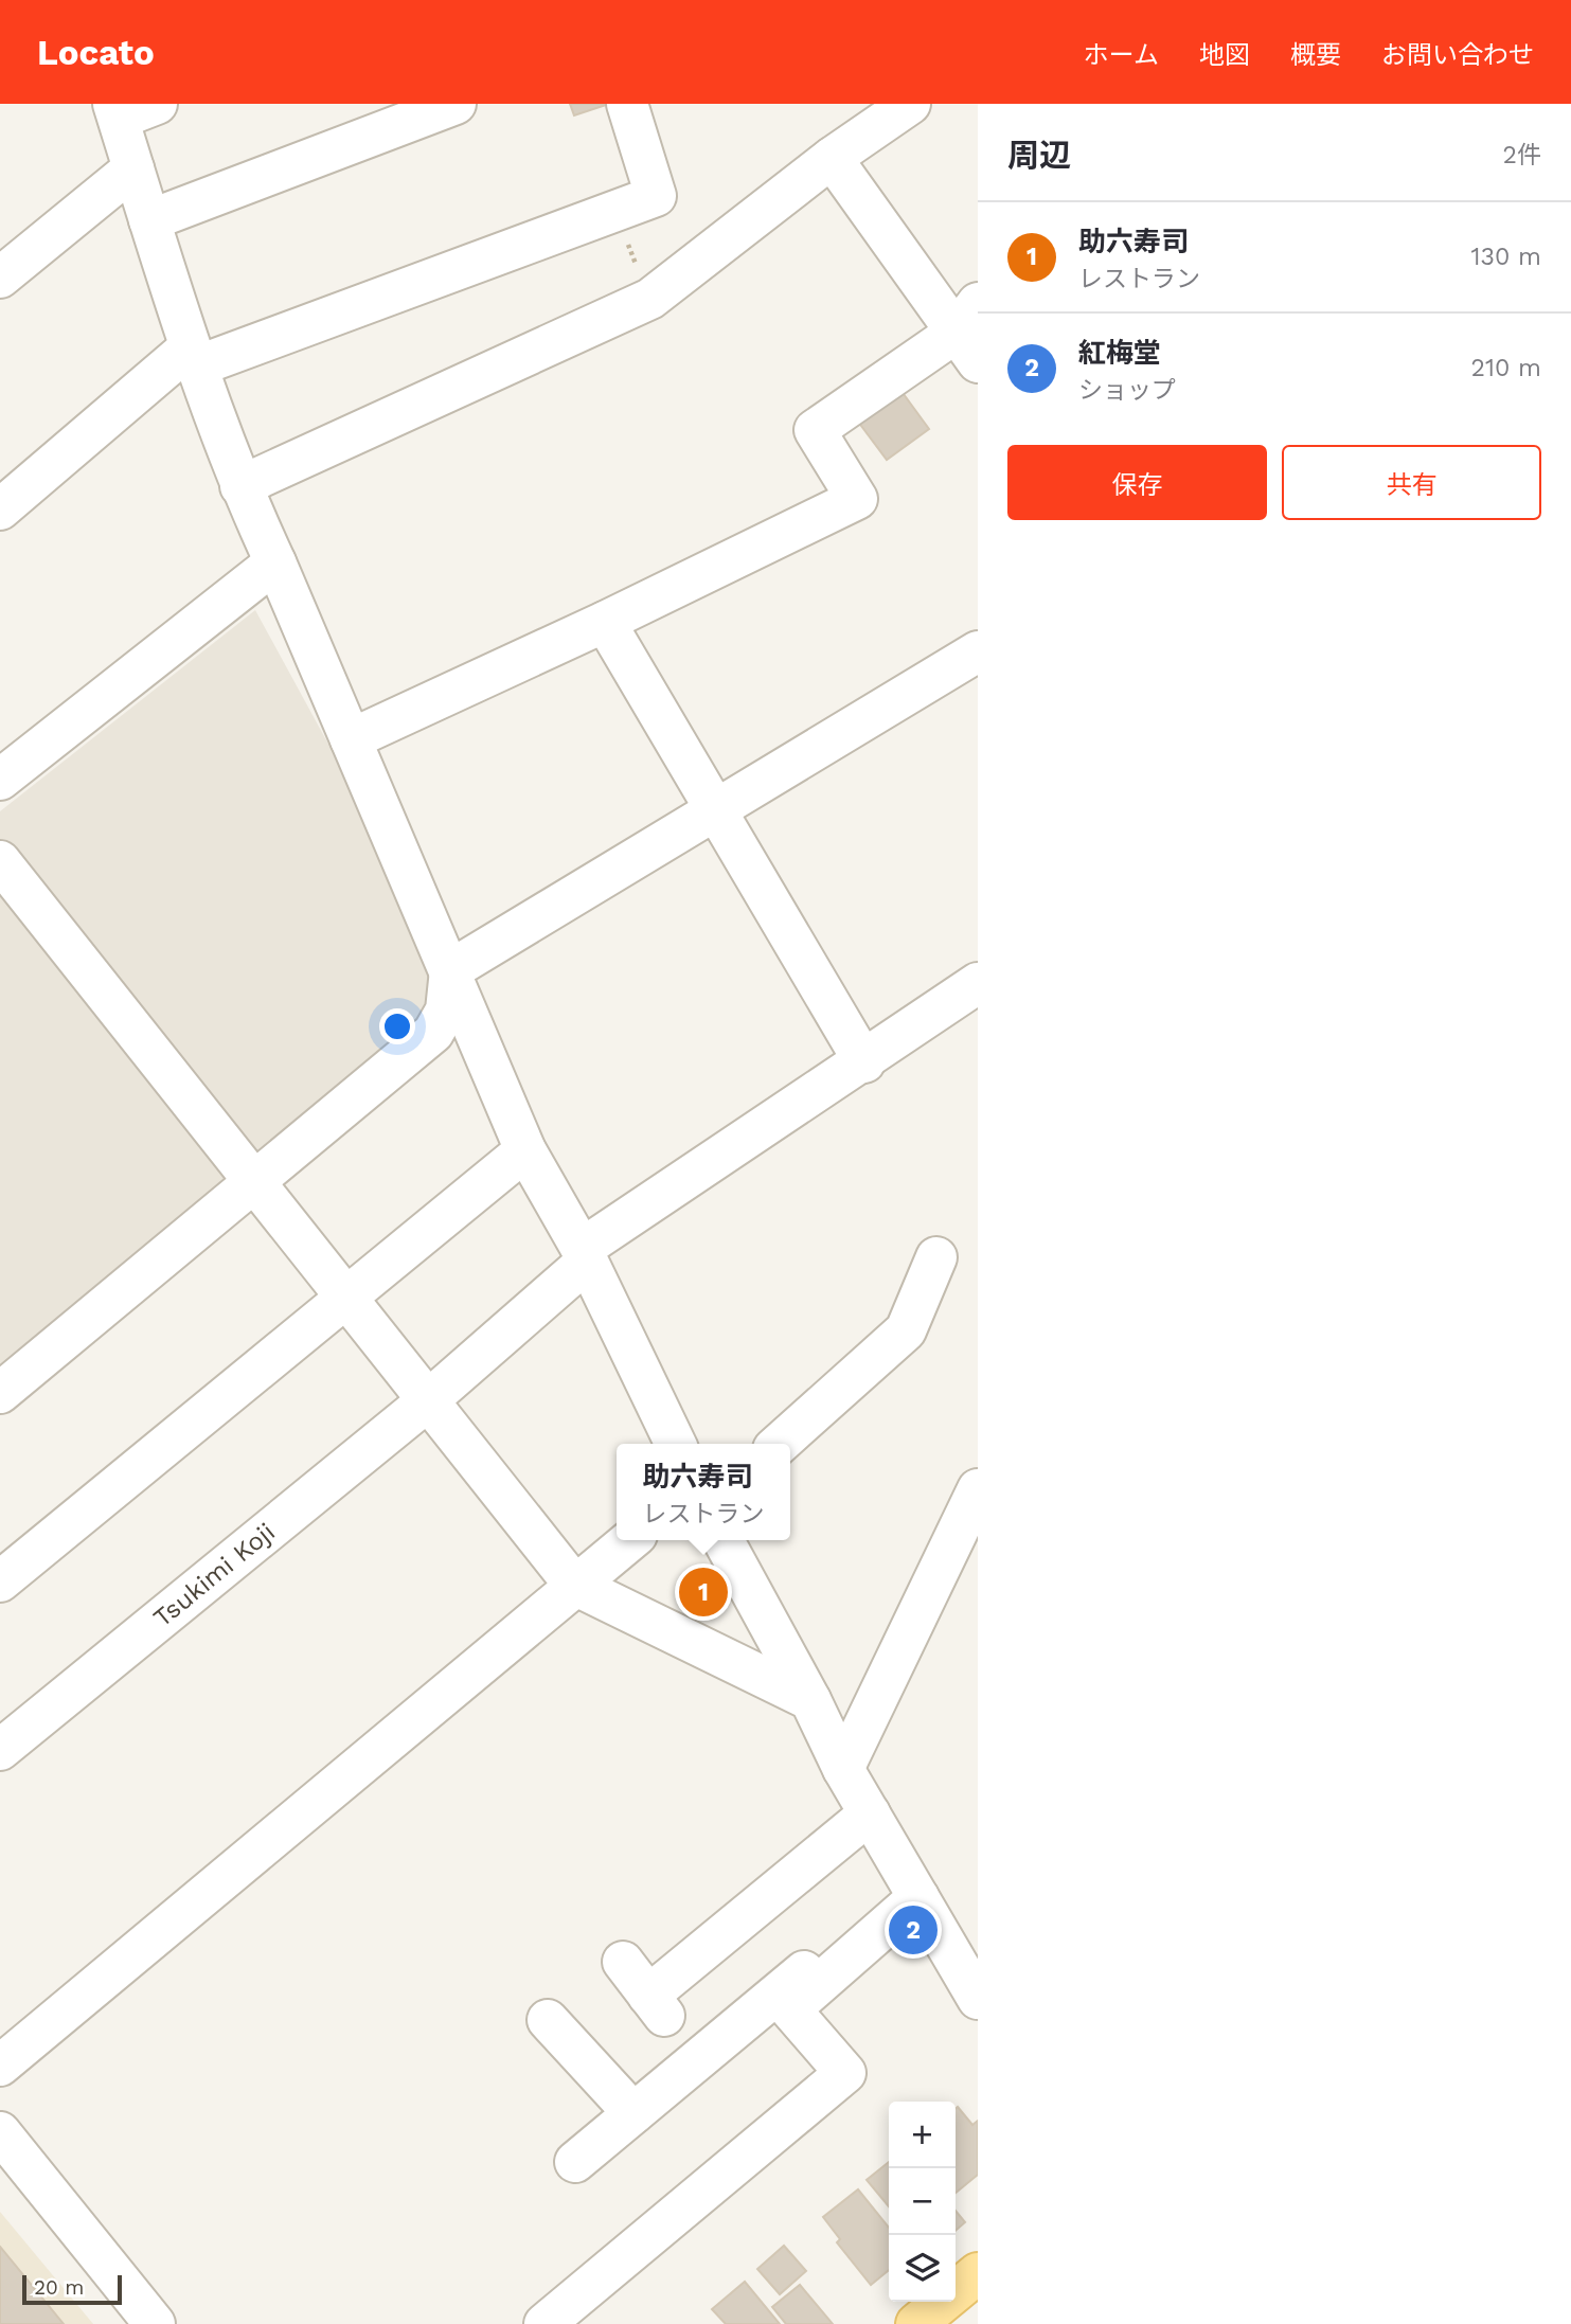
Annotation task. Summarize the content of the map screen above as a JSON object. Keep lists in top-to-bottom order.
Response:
{
  "streets": {
    "street": ["Tsukimi Koji"]
  },
  "scale_bar": "20 m",
  "page": {
    "header": "Locato",
    "nav": [
      "ホーム",
      "地図",
      "概要",
      "お問い合わせ"
    ],
    "heading": ["周辺", "2件"],
    "list": [
      {
        "mark": "1",
        "name": "助六寿司",
        "note": "レストラン",
        "value": "130 m"
      },
      {
        "mark": "2",
        "name": "紅梅堂",
        "note": "ショップ",
        "value": "210 m"
      }
    ],
    "buttons": ["保存", "共有"],
    "popup": ["助六寿司", "レストラン"],
    "pins": ["1", "2"],
    "map_buttons": ["+", "−"],
    "scale": "20 m"
  }
}
